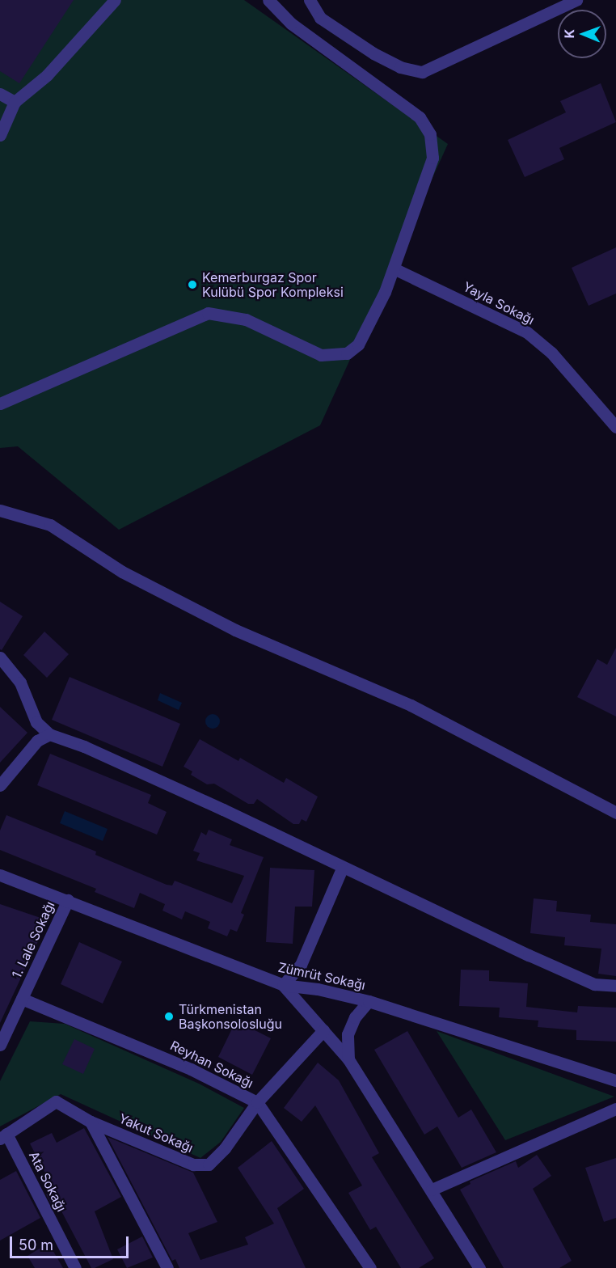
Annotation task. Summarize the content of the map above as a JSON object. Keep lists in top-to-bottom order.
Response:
{
  "streets": {
    "street": [
      "Yayla Sokağı",
      "1. Lale Sokağı",
      "Zümrüt Sokağı",
      "Reyhan Sokağı",
      "Yakut Sokağı",
      "Ata Sokağı"
    ]
  },
  "crossings": [
    ["1. Lale Sokağı", "Zümrüt Sokağı"],
    ["1. Lale Sokağı", "Reyhan Sokağı"],
    ["Reyhan Sokağı", "Yakut Sokağı"],
    ["Yakut Sokağı", "Ata Sokağı"]
  ],
  "places": ["Kemerburgaz Spor Kulübü Spor Kompleksi", "Türkmenistan Başkonsolosluğu"],
  "scale_bar": "50 m",
  "north": "left"
}
